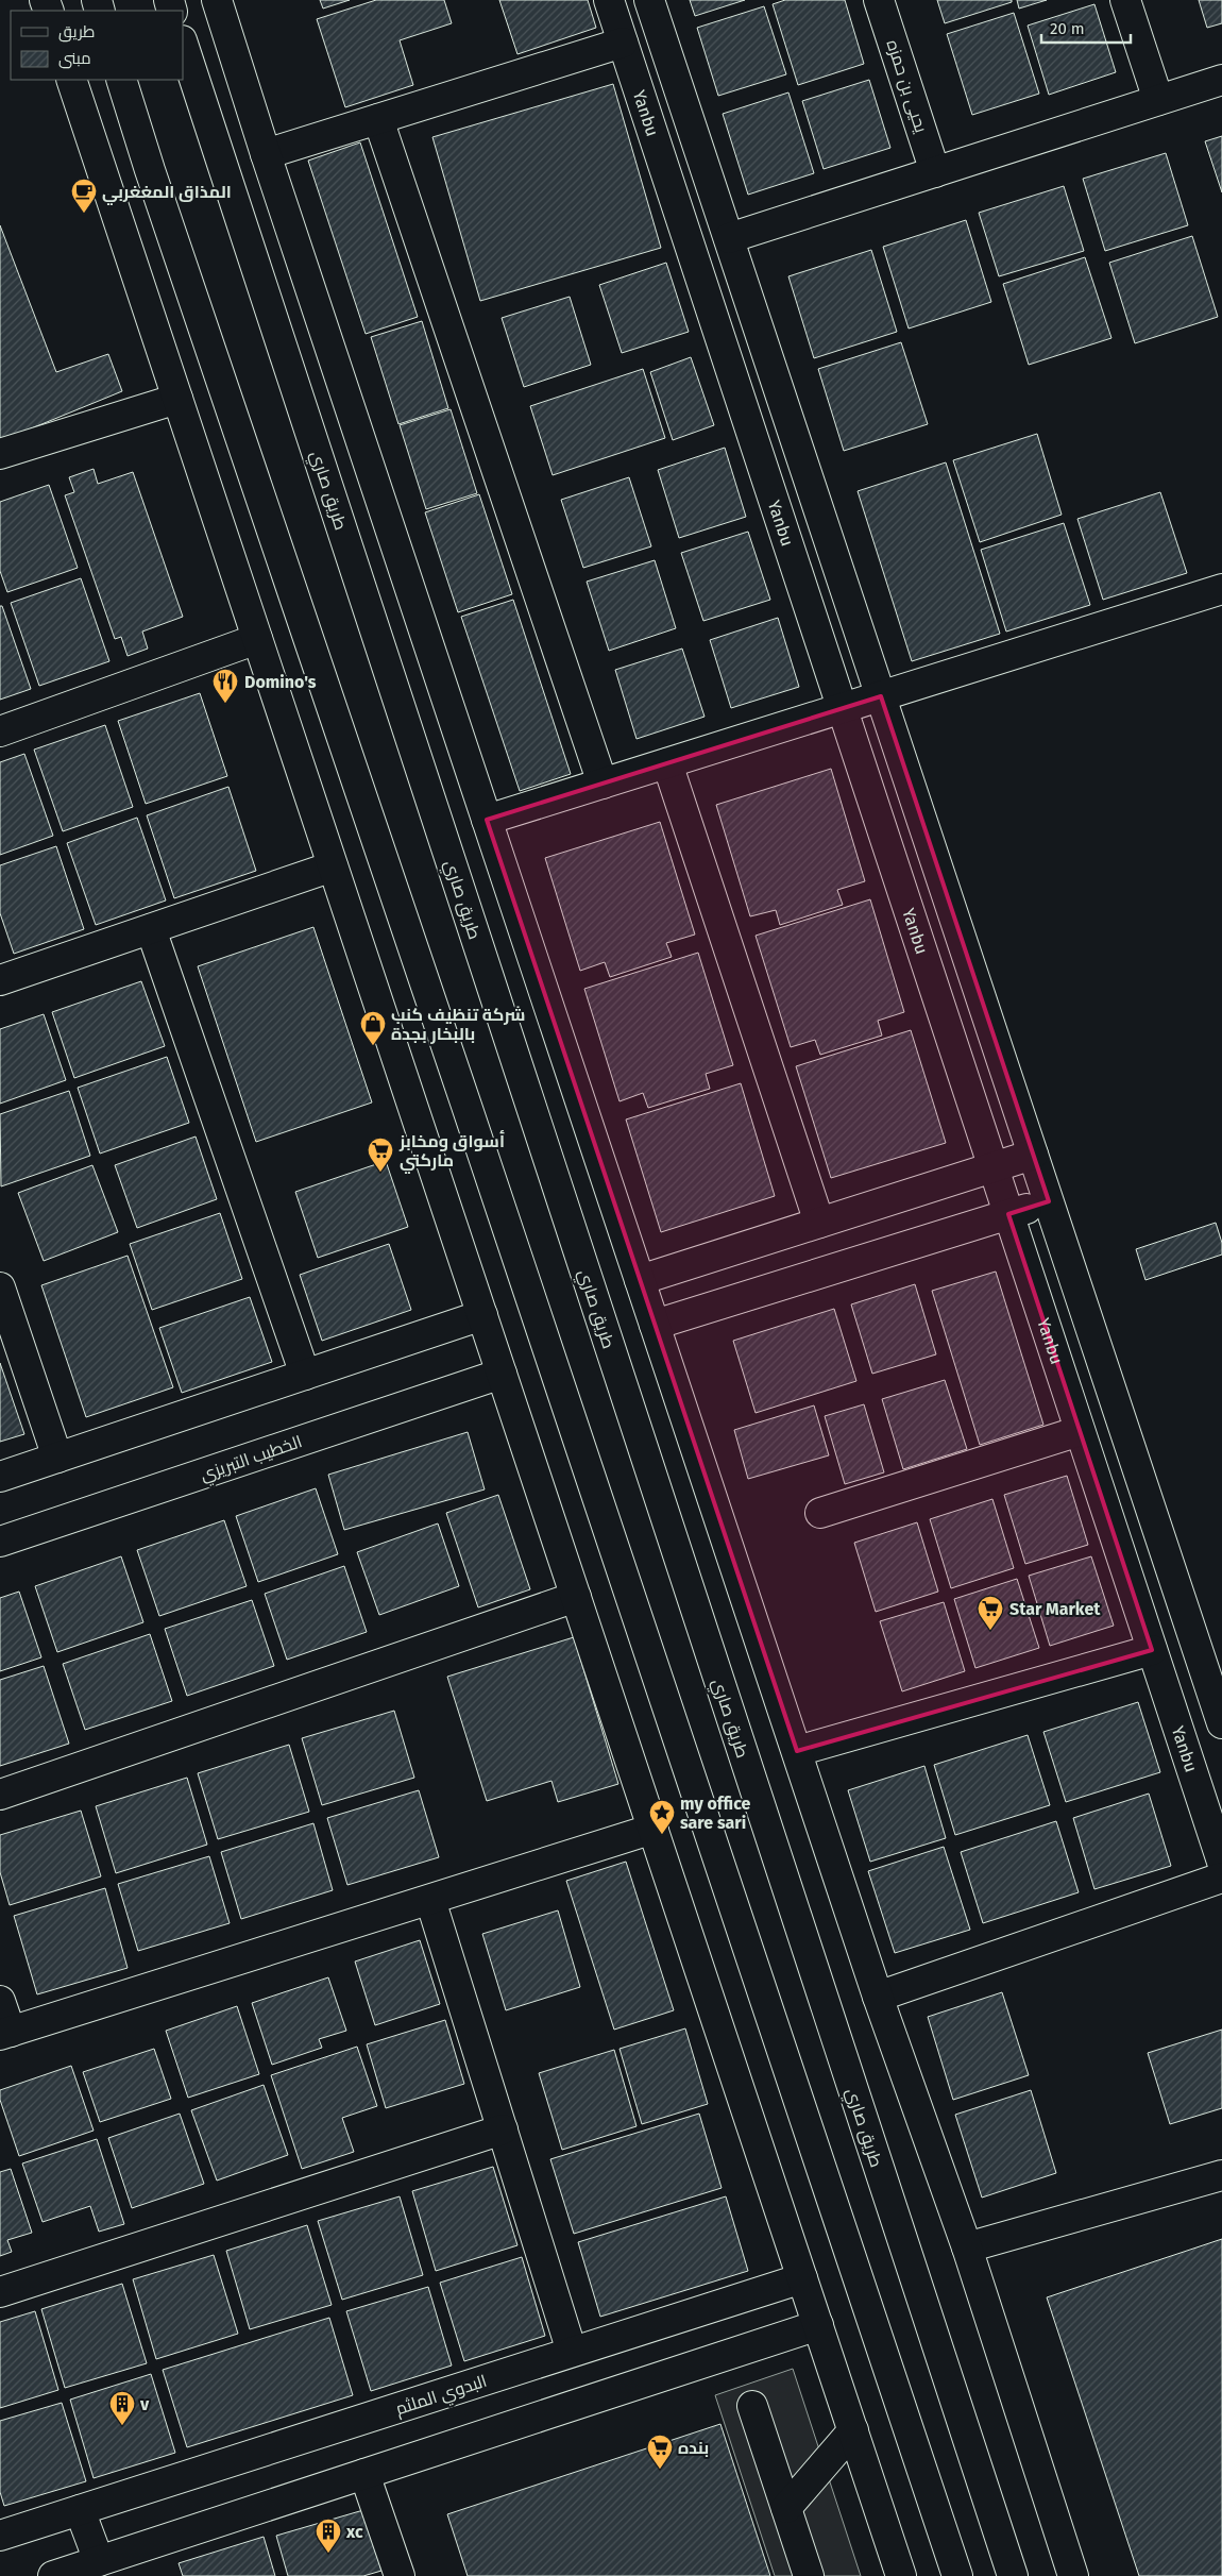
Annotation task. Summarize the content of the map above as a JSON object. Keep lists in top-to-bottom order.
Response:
{
  "streets": {
    "street": [
      "يحيى بن حمزه",
      "Yanbu",
      "طريق صاري",
      "الخطيب التبريزي",
      "البدوي الملثم"
    ]
  },
  "places": {
    "cafe": ["المذاق المغغربي"],
    "restaurant": ["Domino's"],
    "shop": ["شركة تنظيف كنب بالبخار بجدة"],
    "supermarket": ["أسواق ومخابز ماركتي", "Star Market", "بنده"],
    "place": ["my office sare sari"],
    "building": ["v", "xc"]
  },
  "legend": ["طريق", "مبنى"],
  "scale_bar": "20 m"
}
